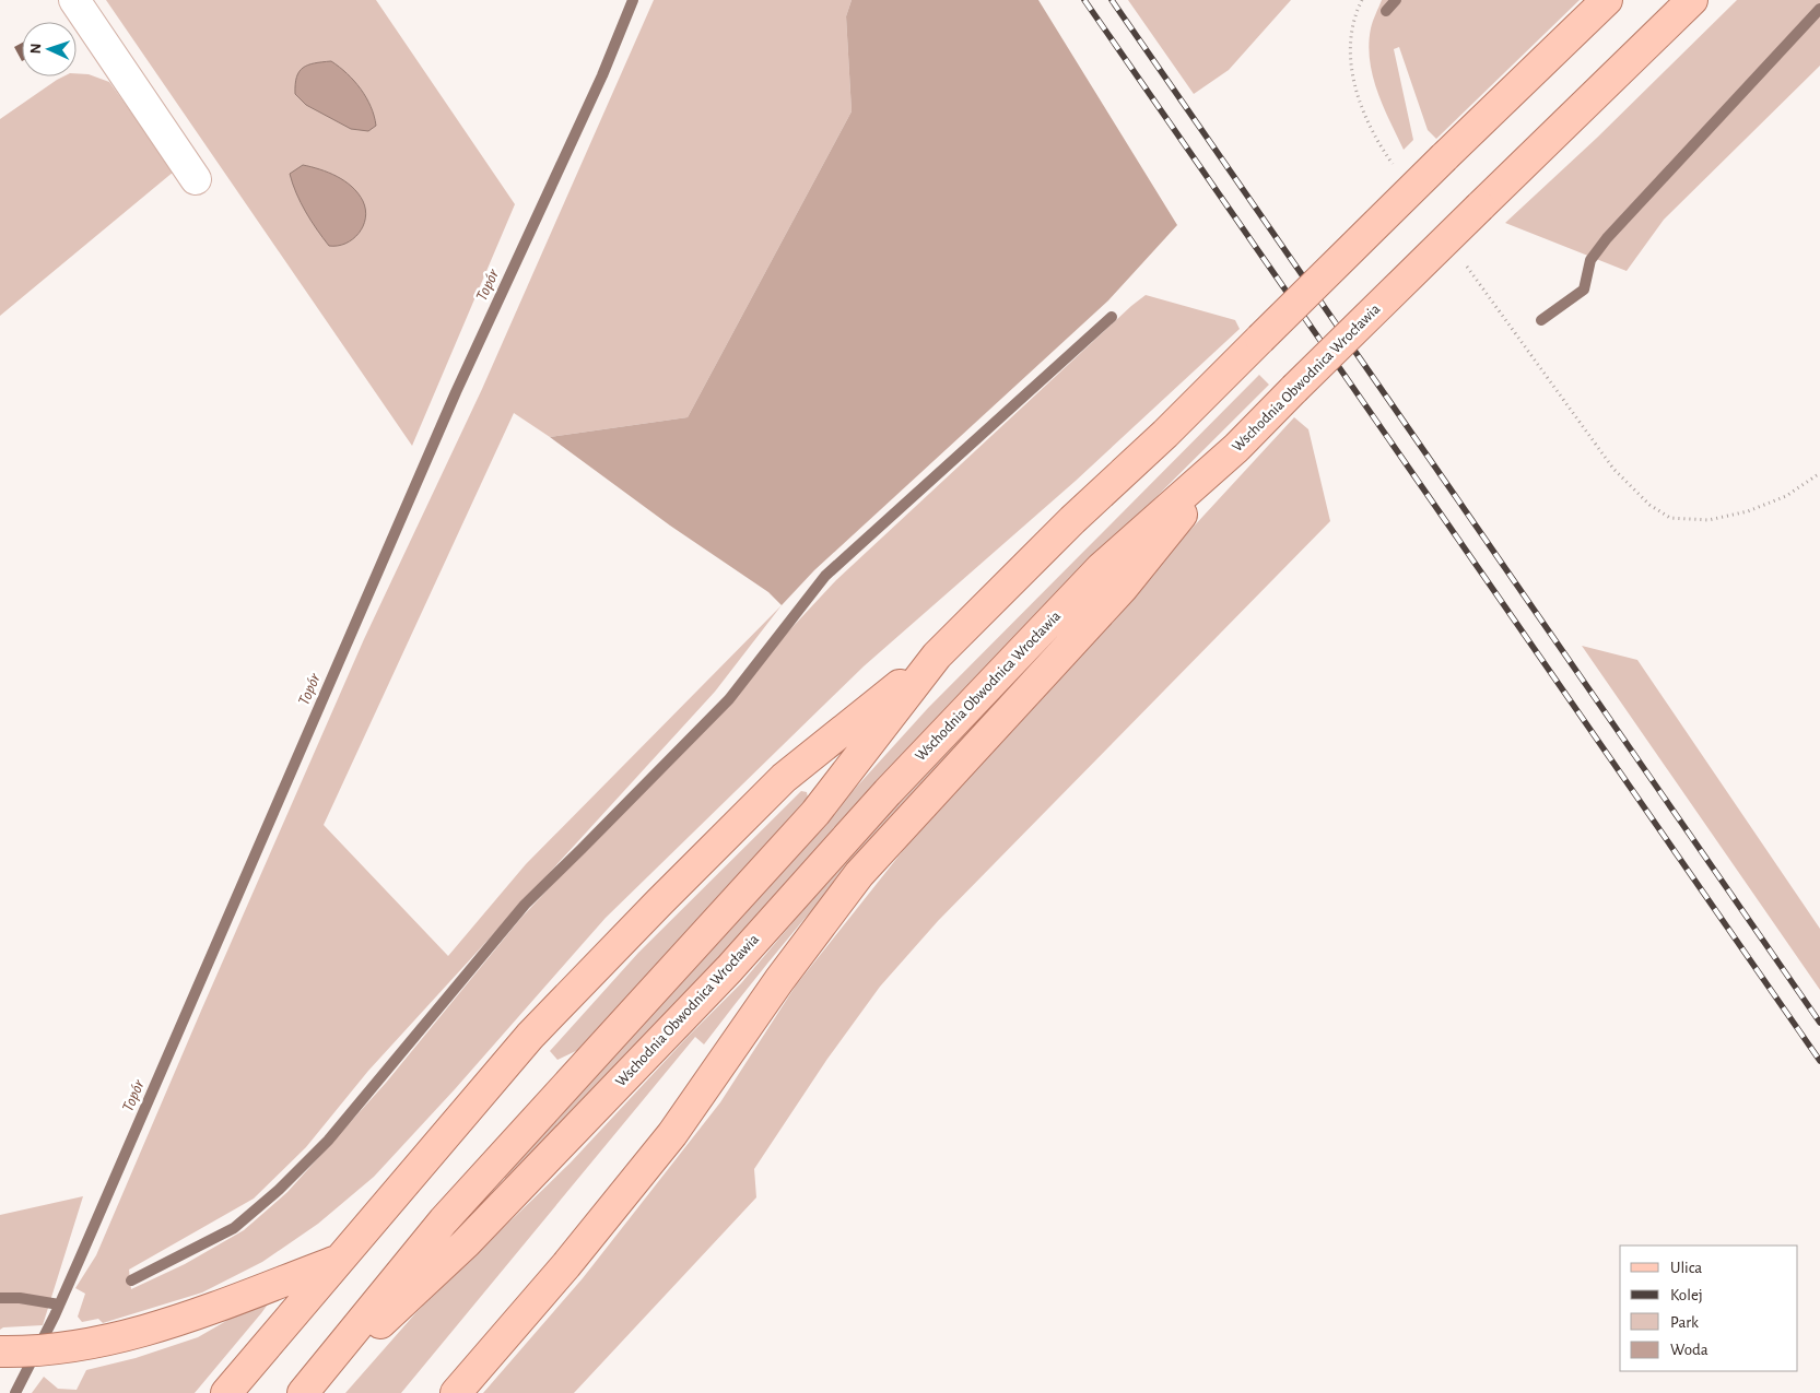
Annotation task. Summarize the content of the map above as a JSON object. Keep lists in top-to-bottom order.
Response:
{
  "streets": {
    "main road": ["Wschodnia Obwodnica Wrocławia"]
  },
  "water": ["Topór"],
  "legend": [
    "Ulica",
    "Kolej",
    "Park",
    "Woda"
  ],
  "north": "left"
}
